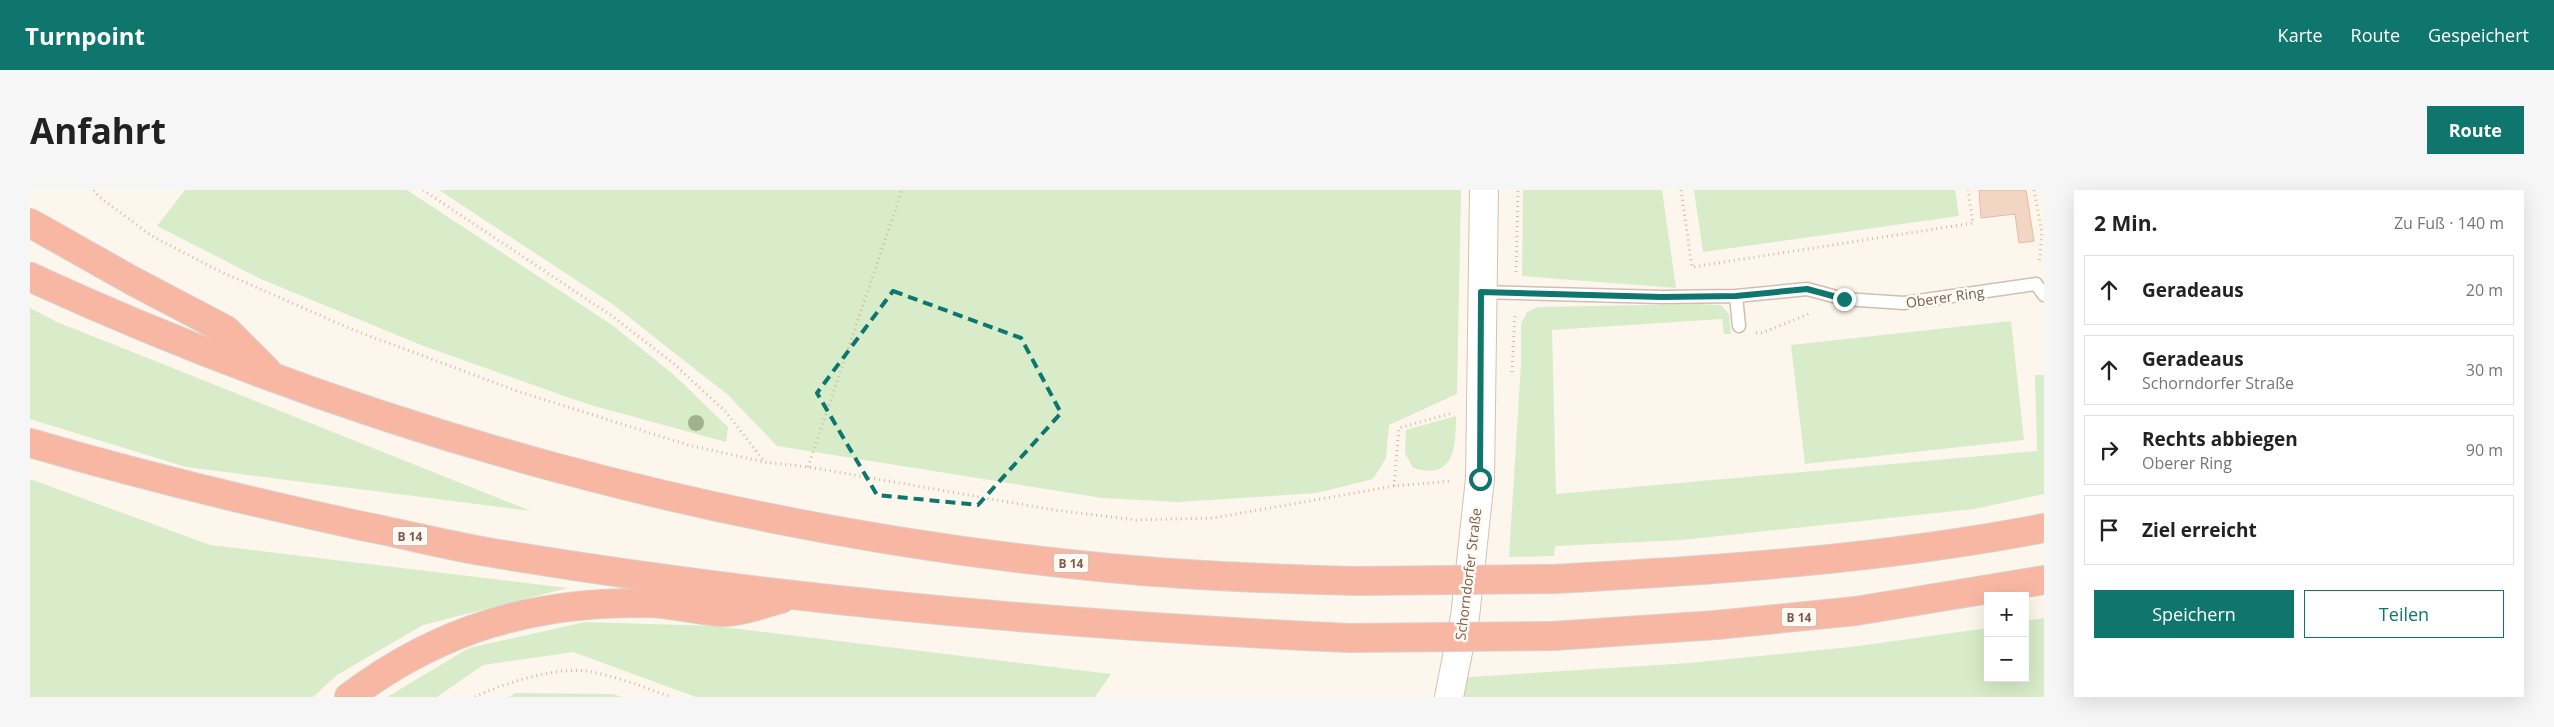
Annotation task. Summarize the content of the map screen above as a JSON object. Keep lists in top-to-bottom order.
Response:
{
  "streets": {
    "highway": ["B 14"],
    "main road": ["Schorndorfer Straße"],
    "lane": ["Oberer Ring"]
  },
  "page": {
    "header": "Turnpoint",
    "nav": ["Karte", "Route", "Gespeichert"],
    "buttons": [
      "Route",
      ["Speichern", "Teilen"]
    ],
    "title": "Anfahrt",
    "heading": ["2 Min.", "Zu Fuß · 140 m"],
    "list": [
      ["Geradeaus", "20 m"],
      ["Geradeaus", "Schorndorfer Straße", "30 m"],
      ["Rechts abbiegen", "Oberer Ring", "90 m"],
      "Ziel erreicht"
    ],
    "map_buttons": ["+", "−"]
  }
}
